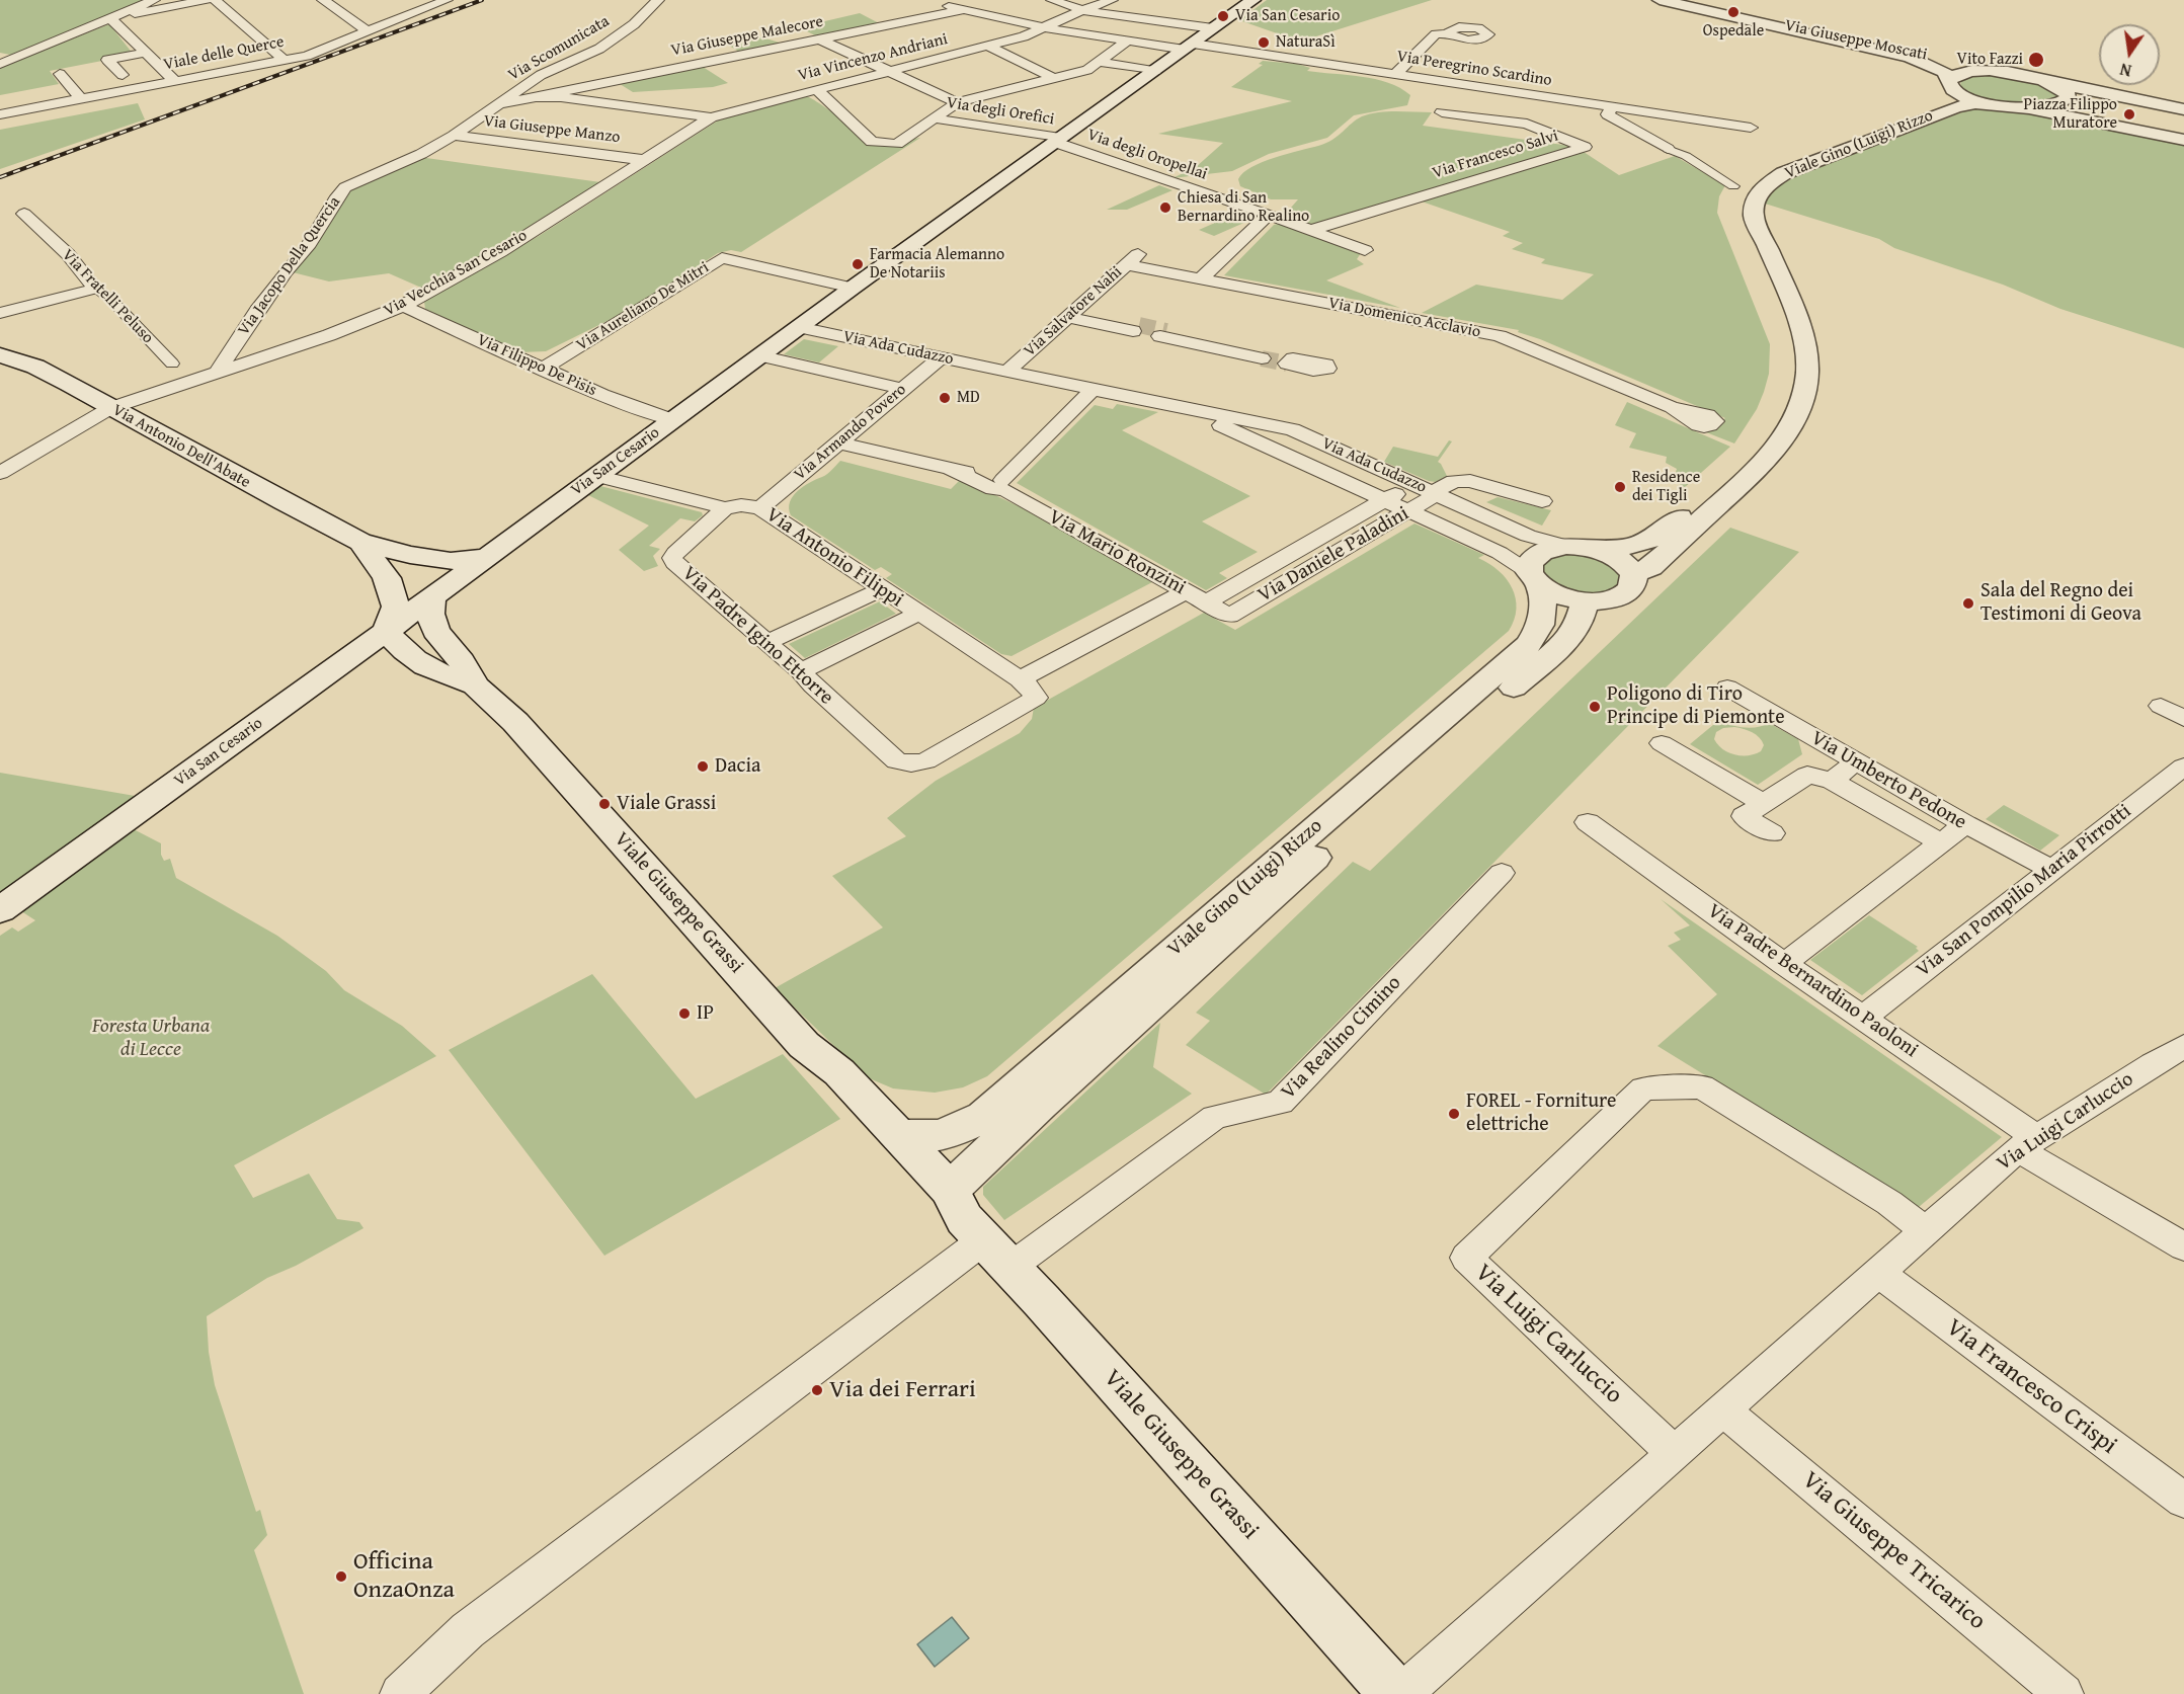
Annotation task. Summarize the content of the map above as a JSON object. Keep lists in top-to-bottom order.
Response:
{
  "streets": {
    "street": [
      "Via Giuseppe Malecore",
      "Via Giuseppe Moscati",
      "Via Scomunicata",
      "Viale delle Querce",
      "Via Vincenzo Andriani",
      "Via Peregrino Scardino",
      "Via degli Orefici",
      "Via Giuseppe Manzo",
      "Viale Gino (Luigi) Rizzo",
      "Via degli Oropellai",
      "Via Francesco Salvi",
      "Via Jacopo Della Quercia",
      "Via Vecchia San Cesario",
      "Via Fratelli Peluso",
      "Via Aureliano De Mitri",
      "Via Salvatore Nahi",
      "Via Domenico Acclavio",
      "Via Ada Cudazzo",
      "Via Filippo De Pisis",
      "Via Armando Povero",
      "Via Antonio Dell'Abate",
      "Via San Cesario",
      "Via Mario Ronzini",
      "Via Daniele Paladini",
      "Via Antonio Filippi",
      "Via Padre Igino Ettorre",
      "Via Umberto Pedone",
      "Via San Pompilio Maria Pirrotti",
      "Viale Giuseppe Grassi",
      "Via Padre Bernardino Paoloni",
      "Via Realino Cimino",
      "Via Luigi Carluccio",
      "Via Francesco Crispi",
      "Via Giuseppe Tricarico"
    ]
  },
  "crossings": [
    ["Via Giuseppe Malecore", "Via Scomunicata"],
    ["Via Giuseppe Malecore", "Via Peregrino Scardino"],
    ["Via Giuseppe Moscati", "Viale Gino (Luigi) Rizzo"],
    ["Via Scomunicata", "Via Vincenzo Andriani"],
    ["Via Scomunicata", "Via Jacopo Della Quercia"],
    ["Via Scomunicata", "Via Vecchia San Cesario"],
    ["Via Vincenzo Andriani", "Via Peregrino Scardino"],
    ["Via Vincenzo Andriani", "Via Vecchia San Cesario"],
    ["Via Peregrino Scardino", "Via San Cesario"],
    ["Via degli Orefici", "Via degli Oropellai"],
    ["Via degli Orefici", "Via San Cesario"],
    ["Via Giuseppe Manzo", "Via Jacopo Della Quercia"],
    ["Via Giuseppe Manzo", "Via Vecchia San Cesario"],
    ["Viale Gino (Luigi) Rizzo", "Via Ada Cudazzo"],
    ["Viale Gino (Luigi) Rizzo", "Viale Giuseppe Grassi"],
    ["Viale Gino (Luigi) Rizzo", "Via Realino Cimino"],
    ["Via degli Oropellai", "Via Francesco Salvi"],
    ["Via degli Oropellai", "Via San Cesario"],
    ["Via Jacopo Della Quercia", "Via Vecchia San Cesario"],
    ["Via Vecchia San Cesario", "Via Fratelli Peluso"],
    ["Via Vecchia San Cesario", "Via Filippo De Pisis"],
    ["Via Vecchia San Cesario", "Via Antonio Dell'Abate"],
    ["Via Aureliano De Mitri", "Via Filippo De Pisis"],
    ["Via Aureliano De Mitri", "Via San Cesario"],
    ["Via Salvatore Nahi", "Via Domenico Acclavio"],
    ["Via Salvatore Nahi", "Via Ada Cudazzo"],
    ["Via Ada Cudazzo", "Via Armando Povero"],
    ["Via Ada Cudazzo", "Via San Cesario"],
    ["Via Ada Cudazzo", "Via Daniele Paladini"],
    ["Via Filippo De Pisis", "Via San Cesario"],
    ["Via Armando Povero", "Via Mario Ronzini"],
    ["Via Armando Povero", "Via Antonio Filippi"],
    ["Via Antonio Dell'Abate", "Via San Cesario"],
    ["Via Antonio Dell'Abate", "Viale Giuseppe Grassi"],
    ["Via San Cesario", "Via Antonio Filippi"],
    ["Via San Cesario", "Viale Giuseppe Grassi"],
    ["Via Mario Ronzini", "Via Daniele Paladini"],
    ["Via Antonio Filippi", "Via Padre Igino Ettorre"],
    ["Via Umberto Pedone", "Via San Pompilio Maria Pirrotti"],
    ["Via San Pompilio Maria Pirrotti", "Via Padre Bernardino Paoloni"],
    ["Viale Giuseppe Grassi", "Via Realino Cimino"],
    ["Via Padre Bernardino Paoloni", "Via Luigi Carluccio"],
    ["Via Luigi Carluccio", "Via Francesco Crispi"],
    ["Via Luigi Carluccio", "Via Giuseppe Tricarico"]
  ],
  "parks": ["Foresta Urbana di Lecce"],
  "places": [
    "Ospedale",
    "Via San Cesario",
    "NaturaSì",
    "Vito Fazzi",
    "Piazza Filippo Muratore",
    "Chiesa di San Bernardino Realino",
    "Farmacia Alemanno De Notariis",
    "MD",
    "Residence dei Tigli",
    "Sala del Regno dei Testimoni di Geova",
    "Poligono di Tiro Principe di Piemonte",
    "Dacia",
    "Viale Grassi",
    "IP",
    "FOREL - Forniture elettriche",
    "Via dei Ferrari",
    "Officina OnzaOnza"
  ],
  "north": "bottom"
}
